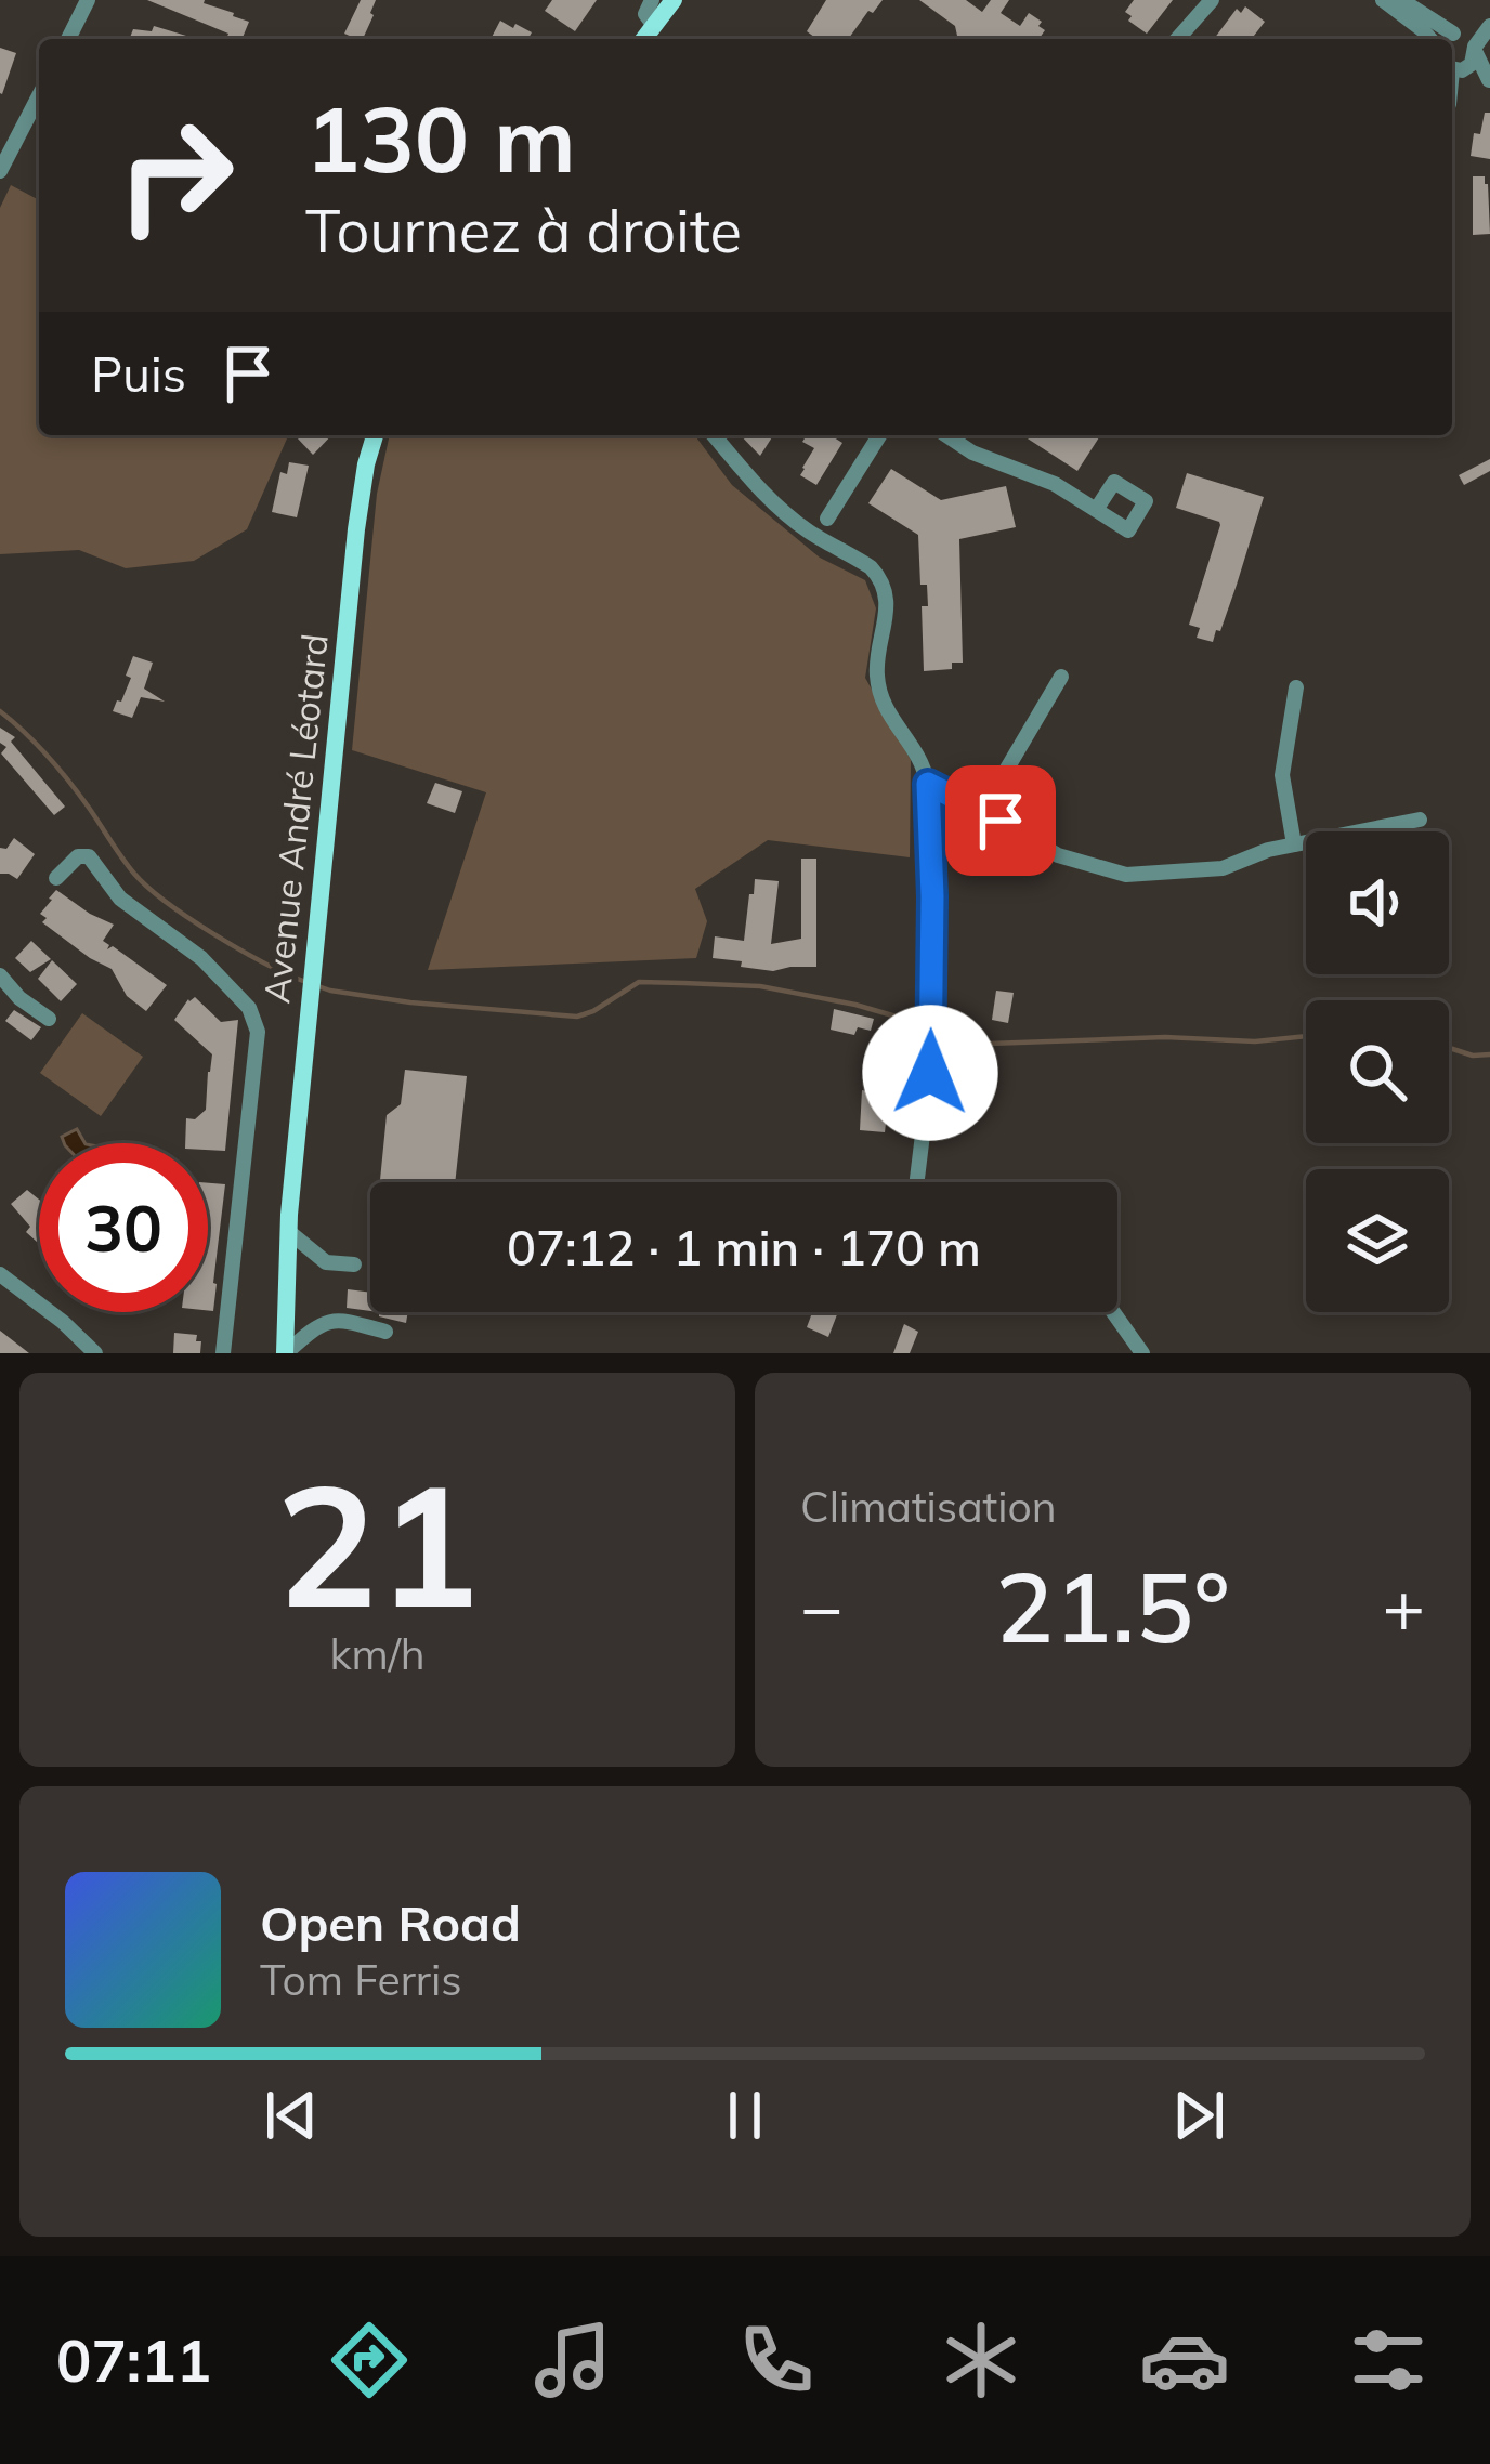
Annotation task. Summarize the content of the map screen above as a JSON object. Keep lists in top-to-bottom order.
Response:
{
  "streets": {
    "main road": ["Avenue André Léotard"]
  },
  "page": {
    "turn": ["130 m", "Tournez à droite"],
    "then": "Puis",
    "limit": "30",
    "trip": "07:12 · 1 min · 170 m",
    "tile": [
      ["21", "km/h"],
      "Climatisation"
    ],
    "heat": ["−", "21.5°", "+"],
    "song": ["Open Road", "Tom Ferris"],
    "tabs": "07:11"
  }
}
